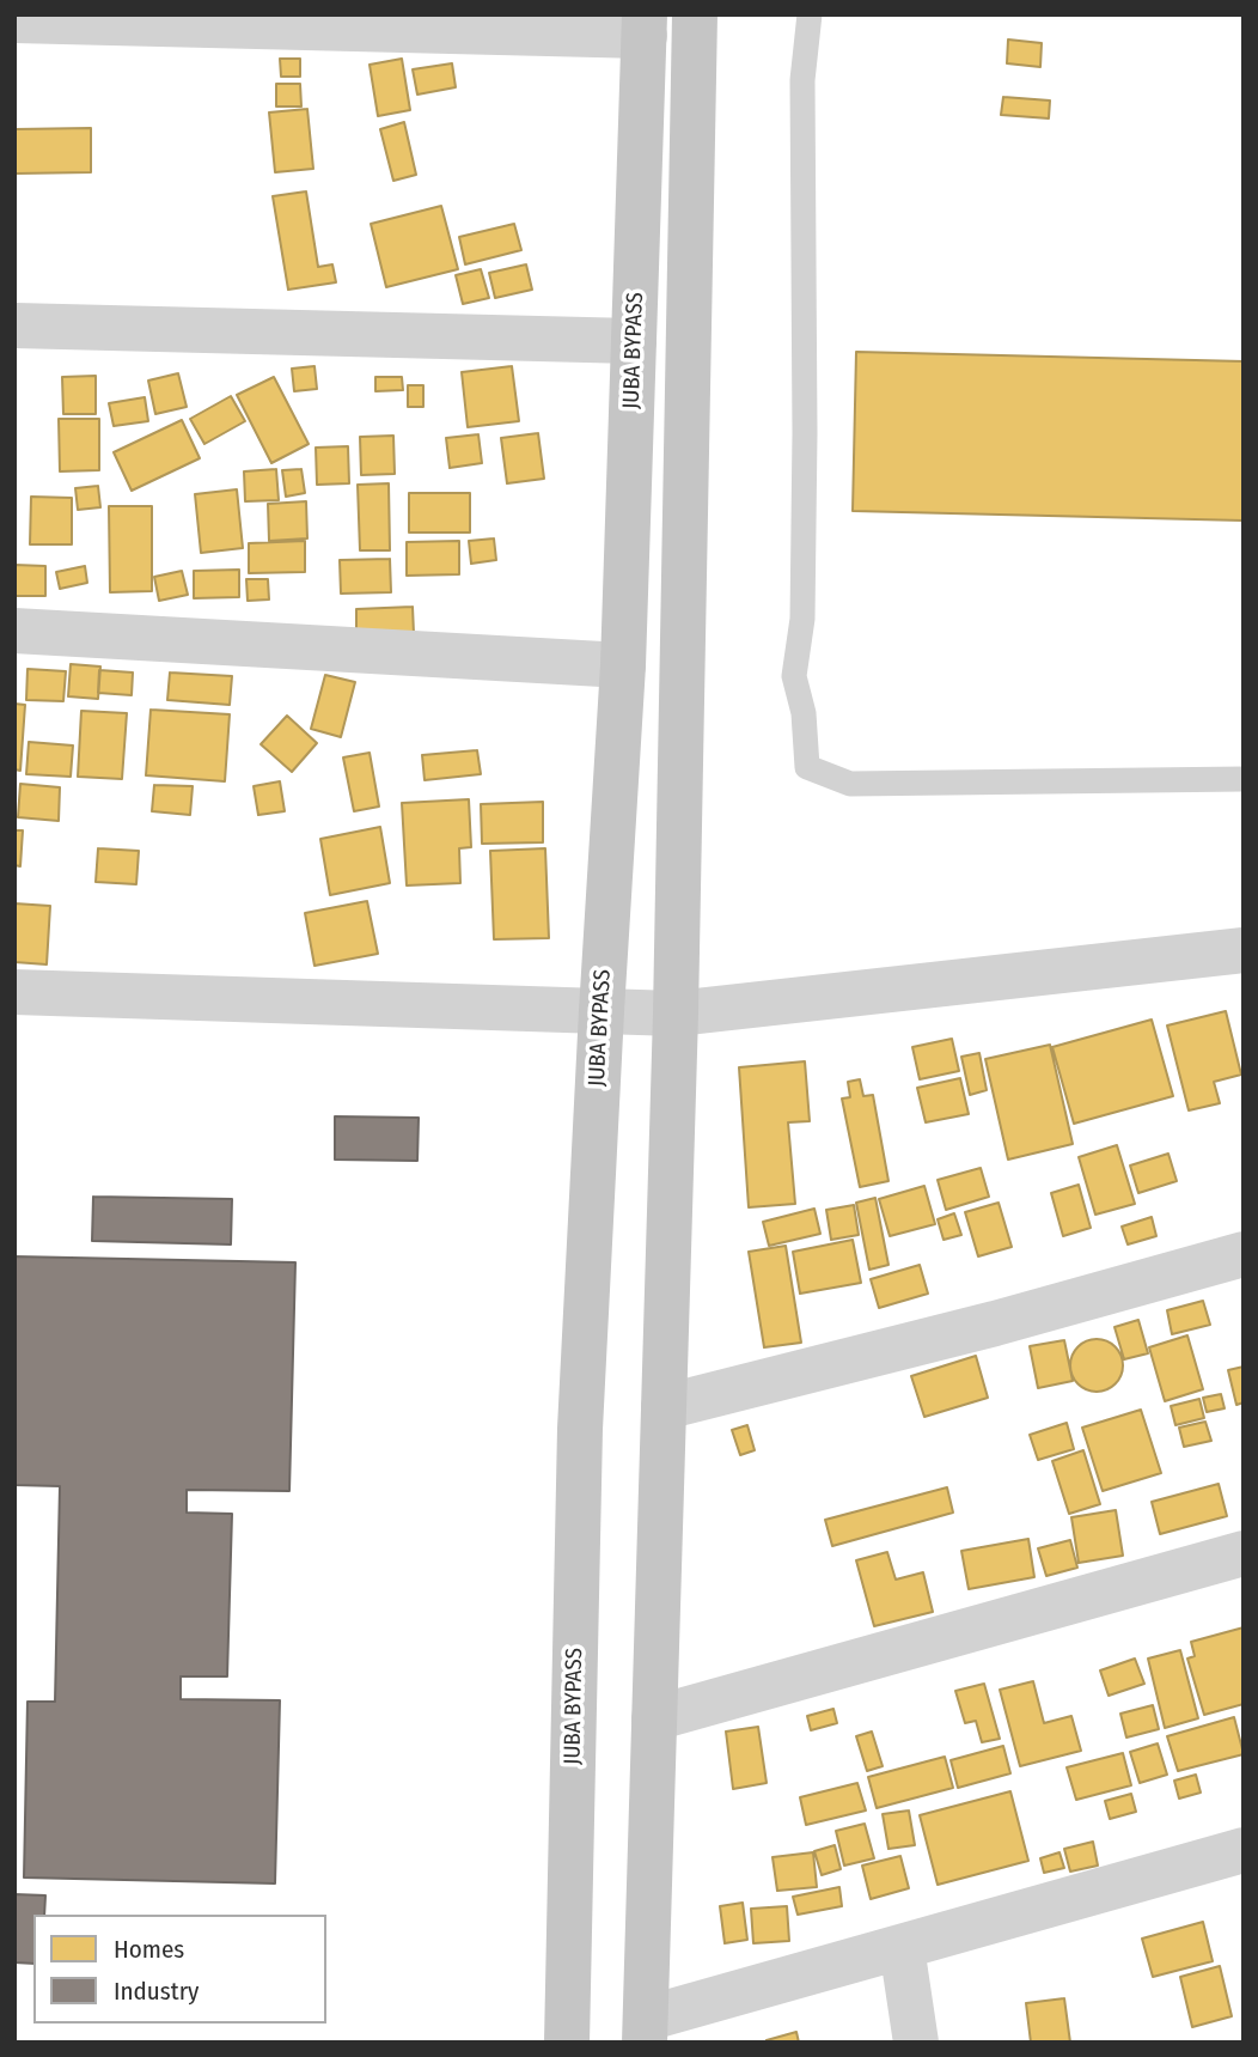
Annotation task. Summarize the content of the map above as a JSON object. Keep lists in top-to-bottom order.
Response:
{
  "streets": {
    "main road": ["JUBA BYPASS"]
  },
  "legend": ["Homes", "Industry"]
}
